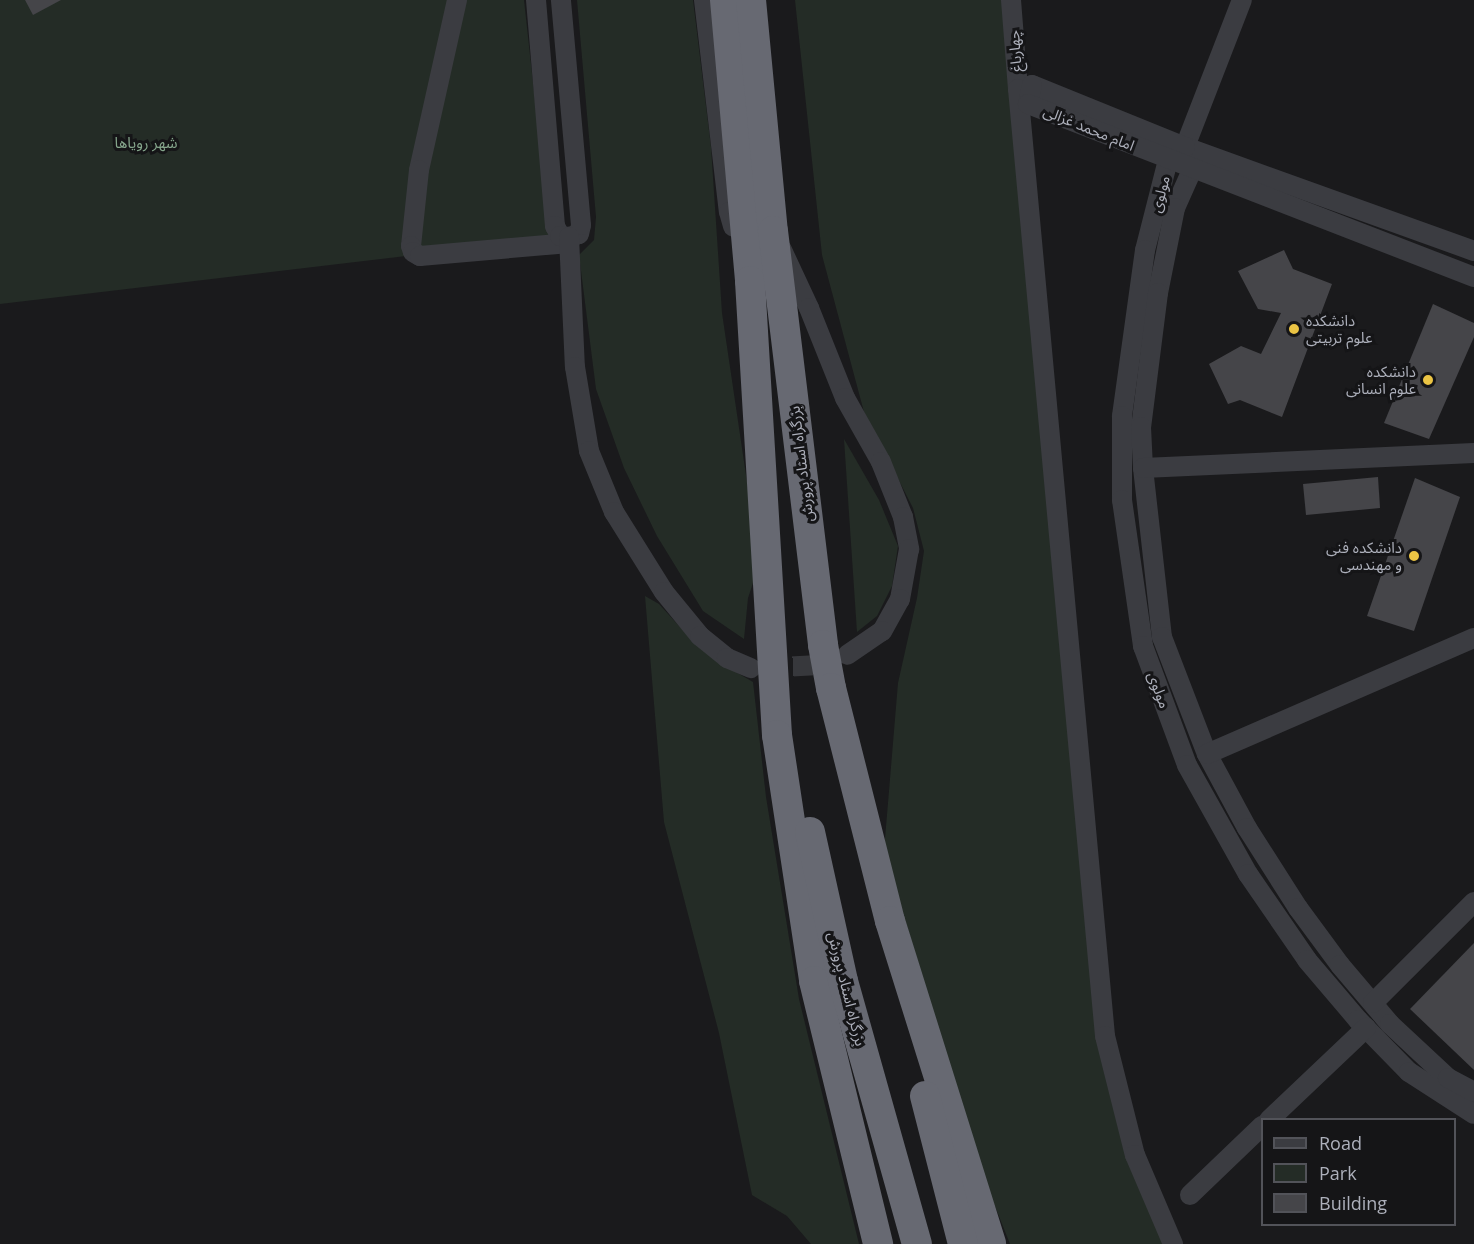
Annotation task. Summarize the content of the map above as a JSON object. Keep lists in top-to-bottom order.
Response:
{
  "streets": {
    "highway": ["بزرگراه استاد پرورش"],
    "street": ["چهارباغ", "امام محمد غزالی", "مولوی"]
  },
  "crossings": [
    ["چهارباغ", "امام محمد غزالی"],
    ["امام محمد غزالی", "مولوی"]
  ],
  "parks": ["شهر رویاها"],
  "places": ["دانشکده علوم تربیتی", "دانشکده علوم انسانی", "دانشکده فنی و مهندسی"],
  "legend": ["Road", "Park", "Building"]
}
